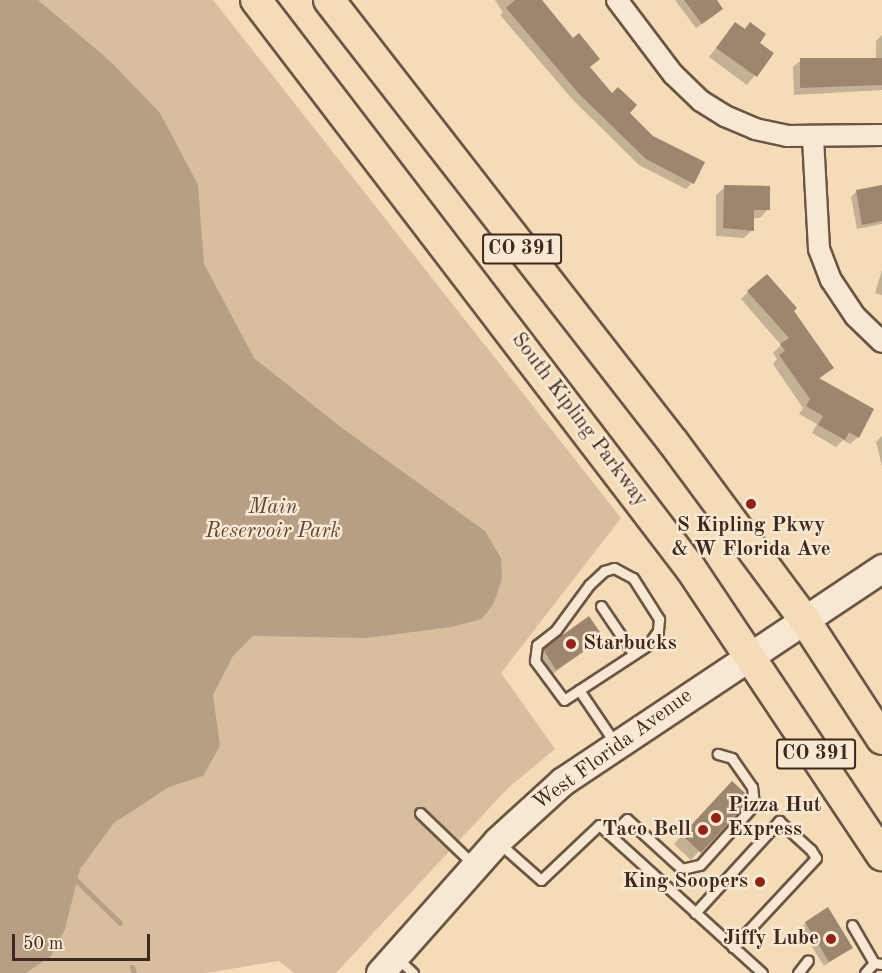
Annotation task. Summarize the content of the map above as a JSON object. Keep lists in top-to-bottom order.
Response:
{
  "streets": {
    "main road": ["CO 391", "South Kipling Parkway"],
    "street": ["West Florida Avenue"]
  },
  "crossings": [
    ["CO 391", "West Florida Avenue"],
    ["South Kipling Parkway", "West Florida Avenue"]
  ],
  "parks": ["Main Reservoir Park"],
  "places": [
    "S Kipling Pkwy & W Florida Ave",
    "Starbucks",
    "Pizza Hut Express",
    "Taco Bell",
    "King Soopers",
    "Jiffy Lube"
  ],
  "scale_bar": "50 m"
}
